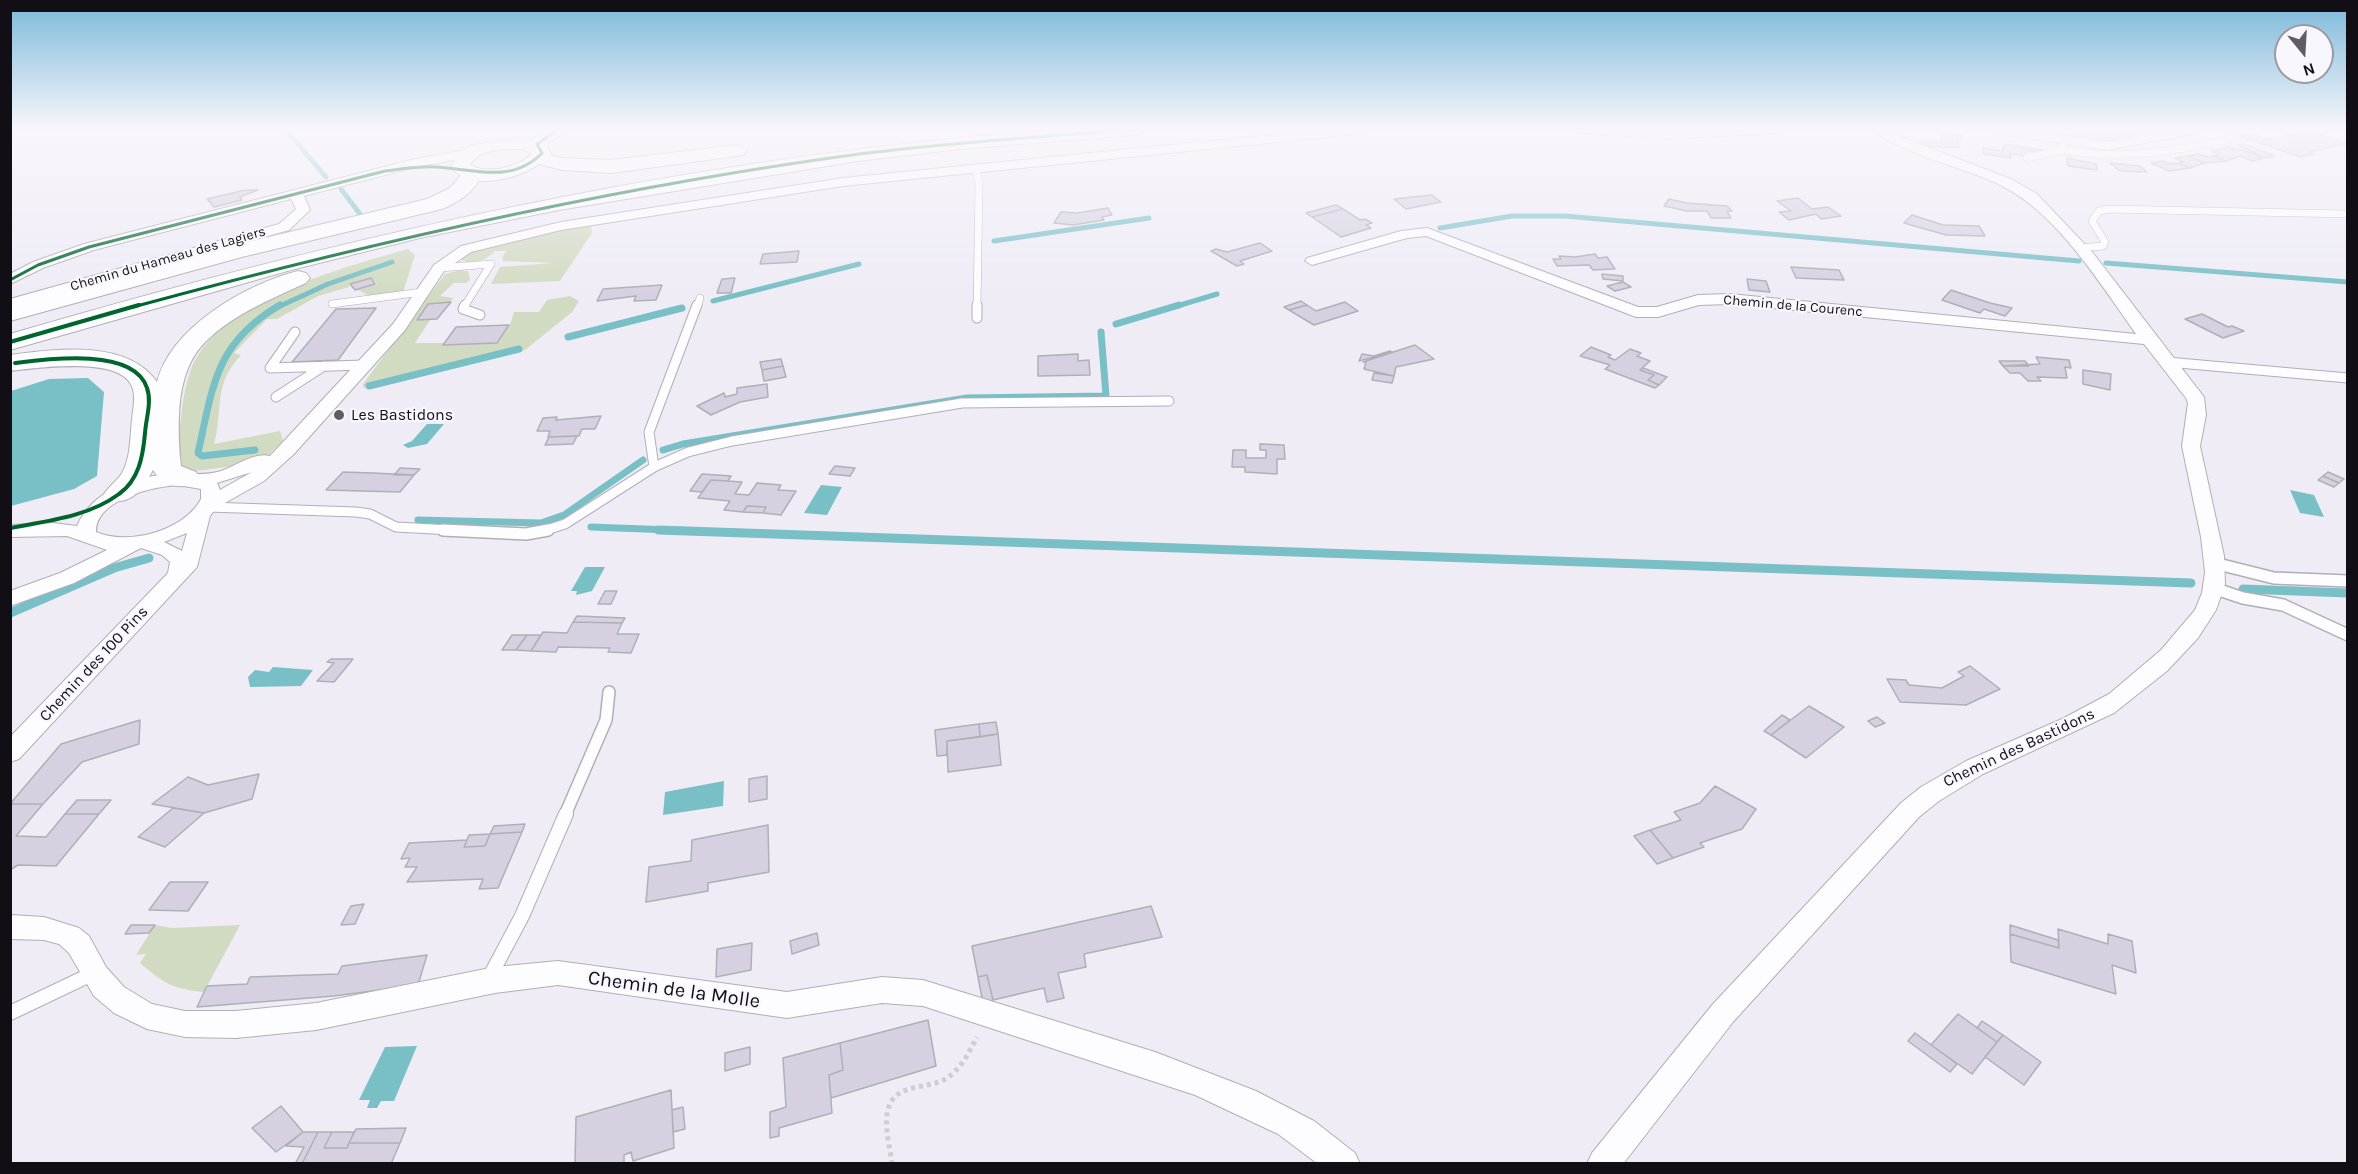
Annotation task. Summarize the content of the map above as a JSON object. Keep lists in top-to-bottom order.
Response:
{
  "streets": {
    "street": [
      "Chemin du Hameau des Lagiers",
      "Chemin de la Courenc",
      "Chemin des 100 Pins",
      "Chemin des Bastidons",
      "Chemin de la Molle"
    ]
  },
  "crossings": [
    ["Chemin de la Courenc", "Chemin des Bastidons"]
  ],
  "places": ["Les Bastidons"],
  "north": "bottom"
}
